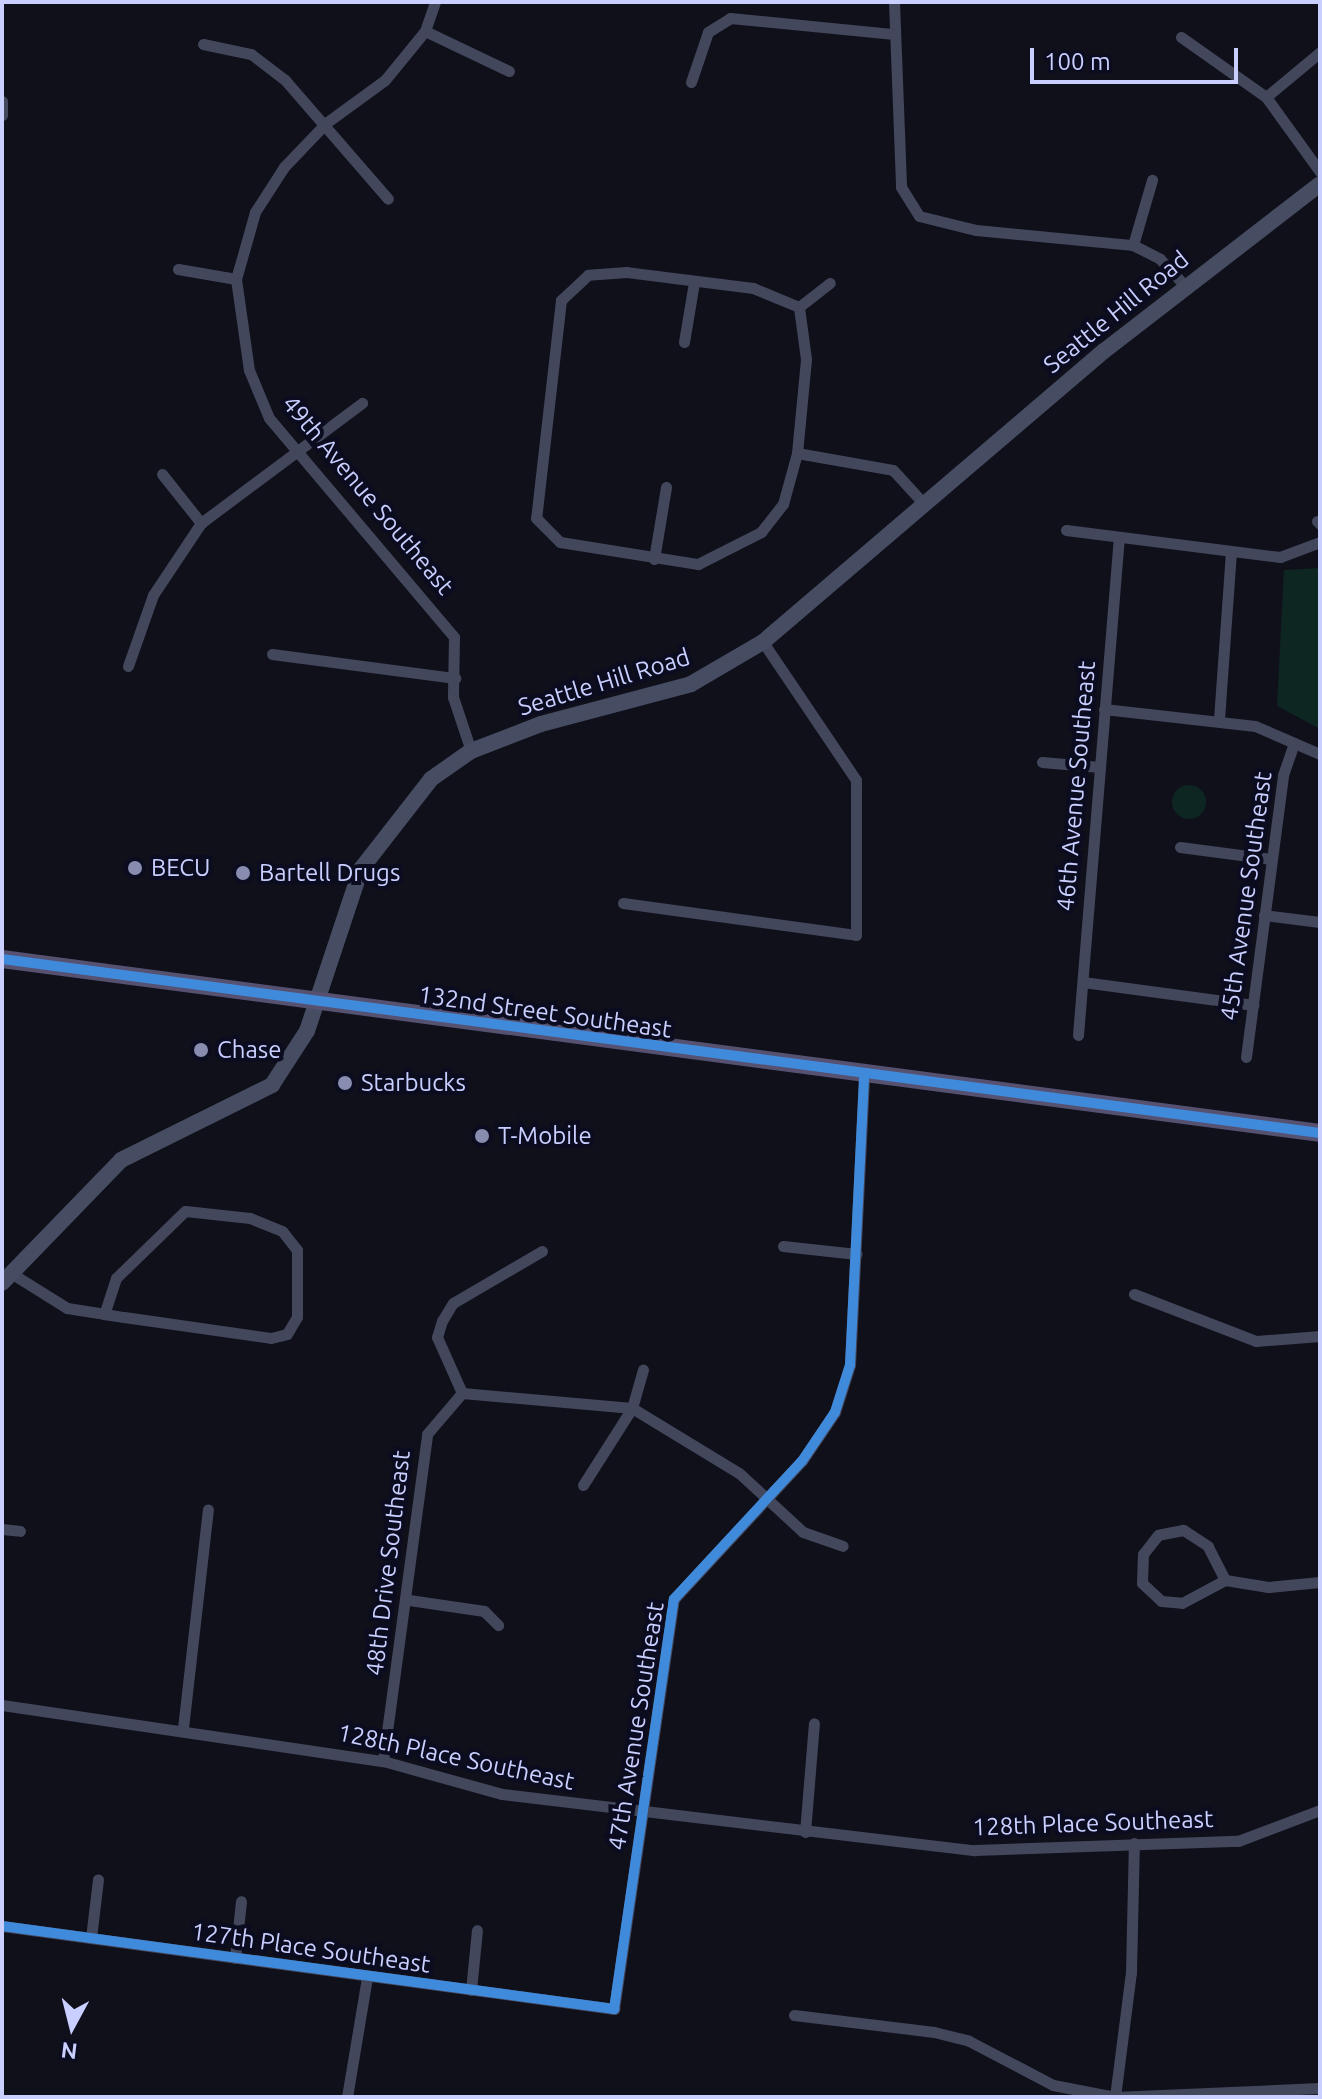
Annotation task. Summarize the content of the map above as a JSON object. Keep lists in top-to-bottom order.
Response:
{
  "streets": {
    "main road": ["Seattle Hill Road", "132nd Street Southeast"],
    "street": [
      "49th Avenue Southeast",
      "46th Avenue Southeast",
      "45th Avenue Southeast",
      "48th Drive Southeast",
      "47th Avenue Southeast",
      "128th Place Southeast",
      "127th Place Southeast"
    ]
  },
  "crossings": [
    ["Seattle Hill Road", "49th Avenue Southeast"],
    ["Seattle Hill Road", "132nd Street Southeast"],
    ["132nd Street Southeast", "47th Avenue Southeast"],
    ["48th Drive Southeast", "128th Place Southeast"],
    ["47th Avenue Southeast", "128th Place Southeast"],
    ["47th Avenue Southeast", "127th Place Southeast"]
  ],
  "places": [
    "BECU",
    "Bartell Drugs",
    "Chase",
    "Starbucks",
    "T-Mobile"
  ],
  "scale_bar": "100 m",
  "north": "bottom"
}
